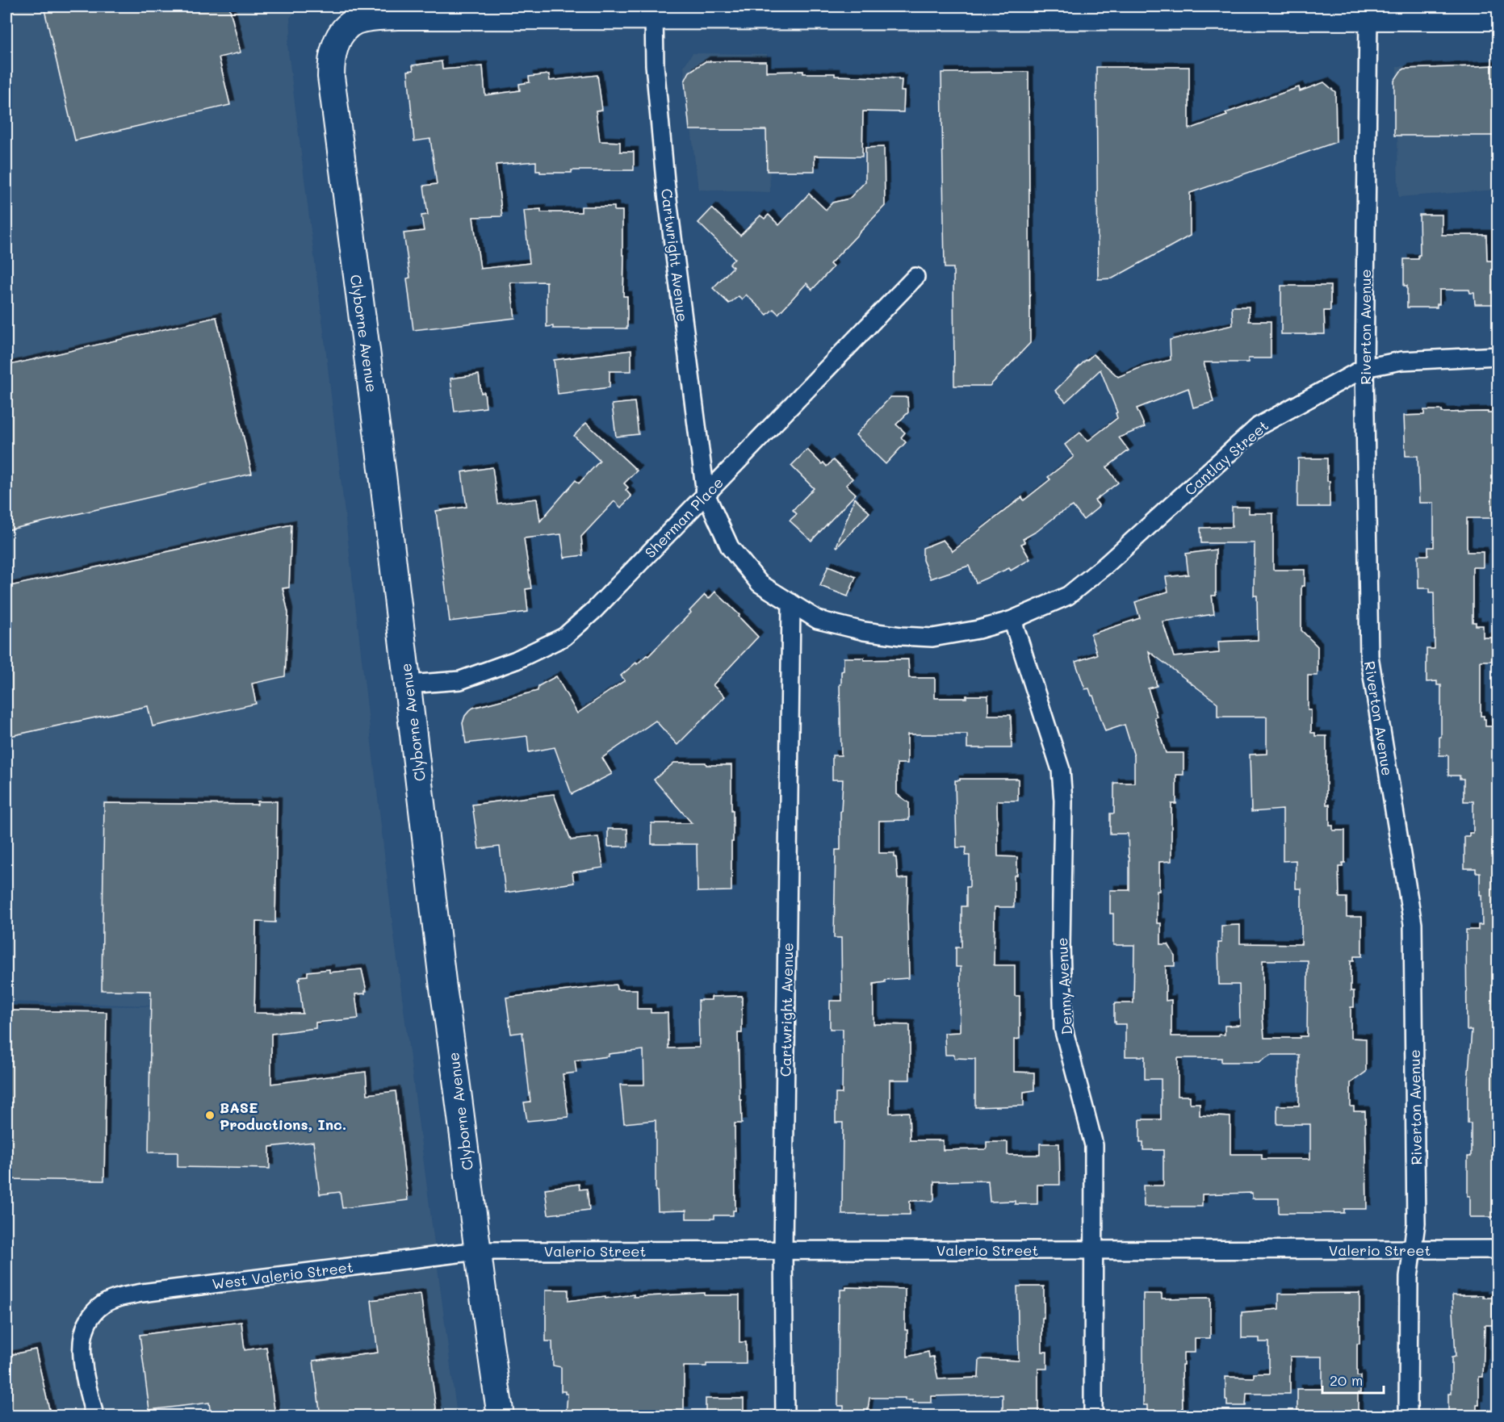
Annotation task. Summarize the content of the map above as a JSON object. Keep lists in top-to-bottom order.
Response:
{
  "streets": {
    "main road": ["Clyborne Avenue"],
    "street": [
      "Cartwright Avenue",
      "Riverton Avenue",
      "Cantlay Street",
      "Sherman Place",
      "Denny Avenue",
      "Valerio Street",
      "West Valerio Street"
    ]
  },
  "crossings": [
    ["Cartwright Avenue", "Clyborne Avenue"],
    ["Cartwright Avenue", "Cantlay Street"],
    ["Cartwright Avenue", "Sherman Place"],
    ["Cartwright Avenue", "Valerio Street"],
    ["Riverton Avenue", "Cantlay Street"],
    ["Riverton Avenue", "Valerio Street"],
    ["Clyborne Avenue", "Sherman Place"],
    ["Clyborne Avenue", "Valerio Street"],
    ["Clyborne Avenue", "West Valerio Street"],
    ["Cantlay Street", "Denny Avenue"],
    ["Denny Avenue", "Valerio Street"],
    ["Valerio Street", "West Valerio Street"]
  ],
  "places": ["BASE Productions, Inc."],
  "scale_bar": "20 m"
}
